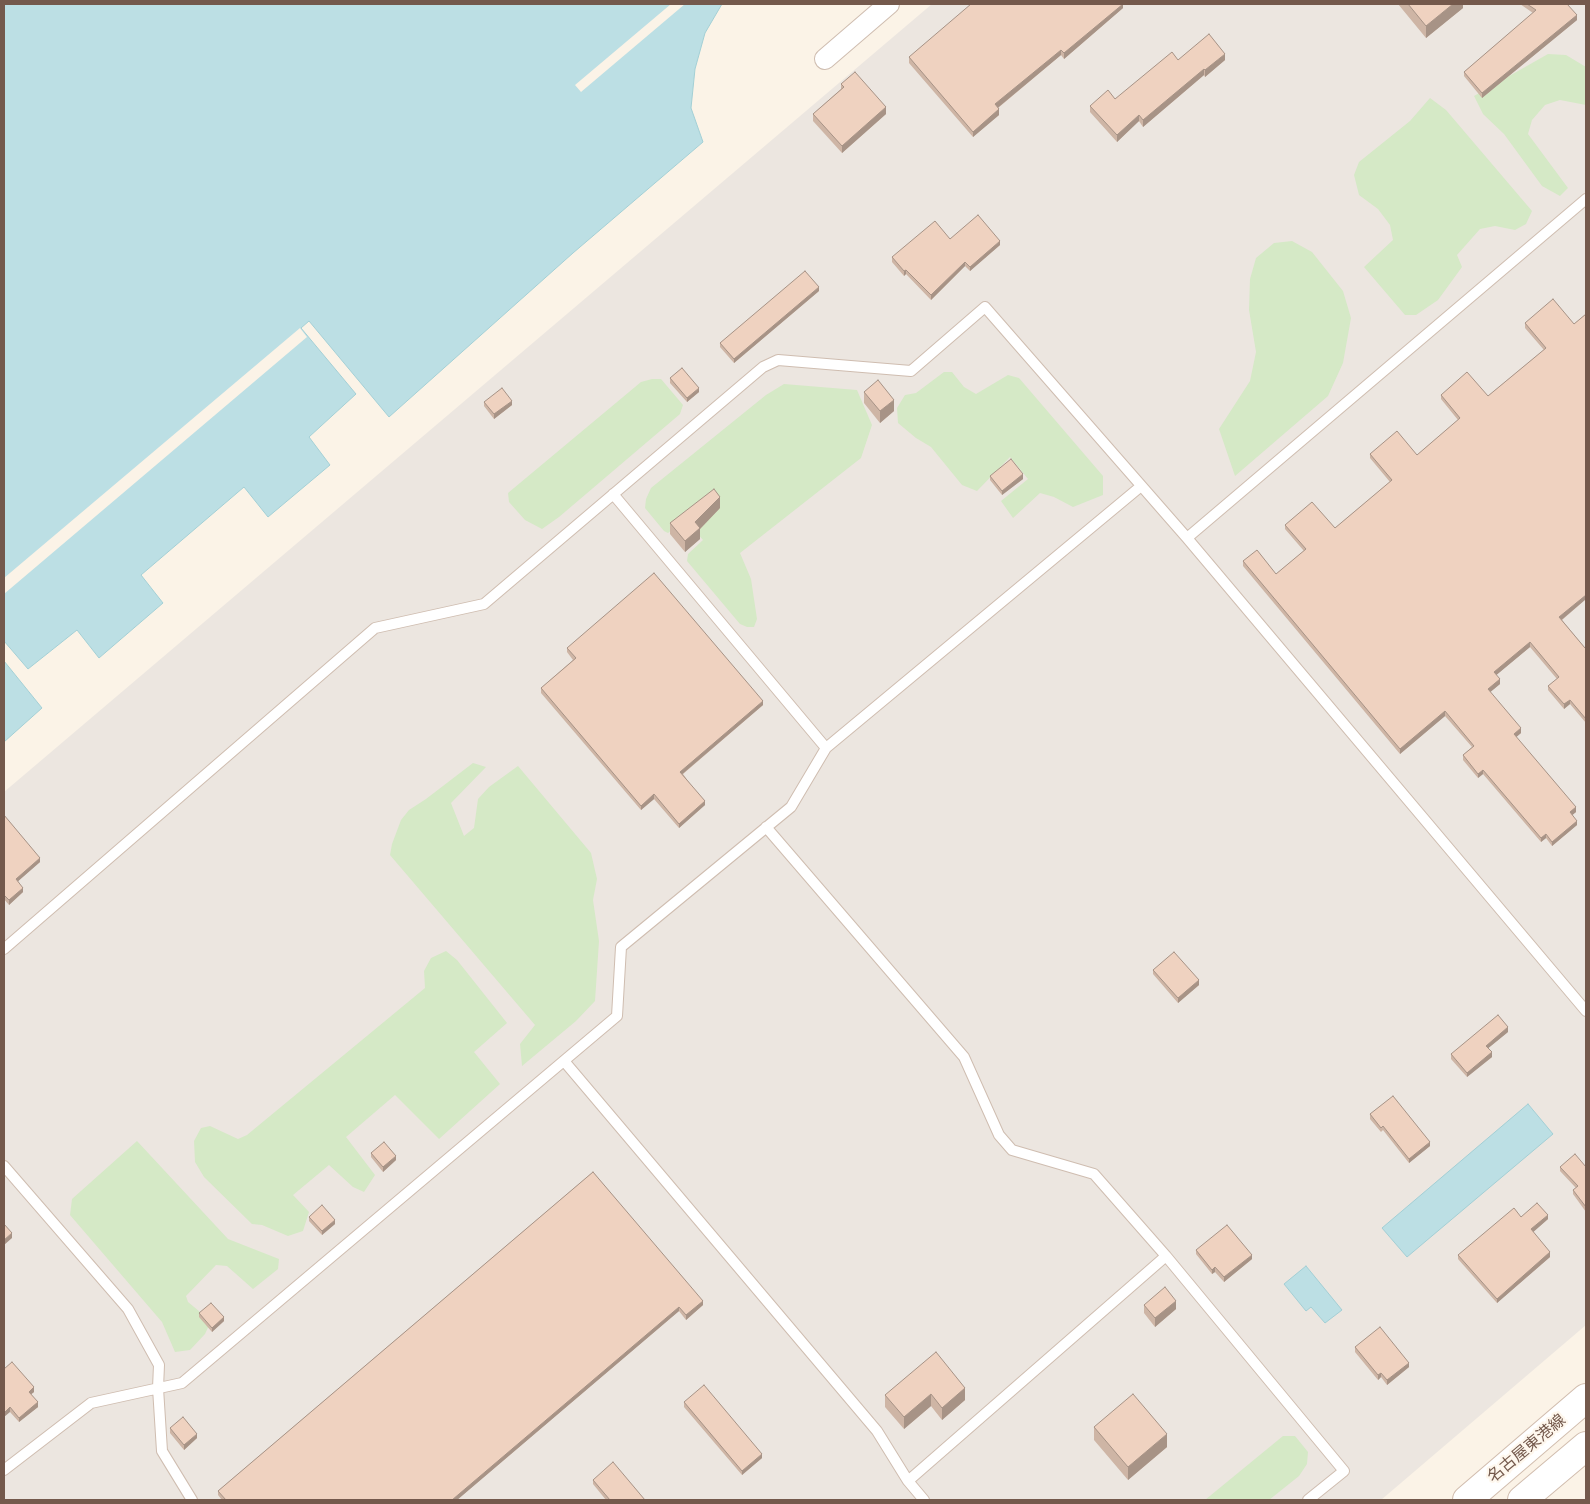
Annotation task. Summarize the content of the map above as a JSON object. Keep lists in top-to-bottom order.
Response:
{
  "streets": {
    "main road": ["名古屋東港線"]
  }
}
